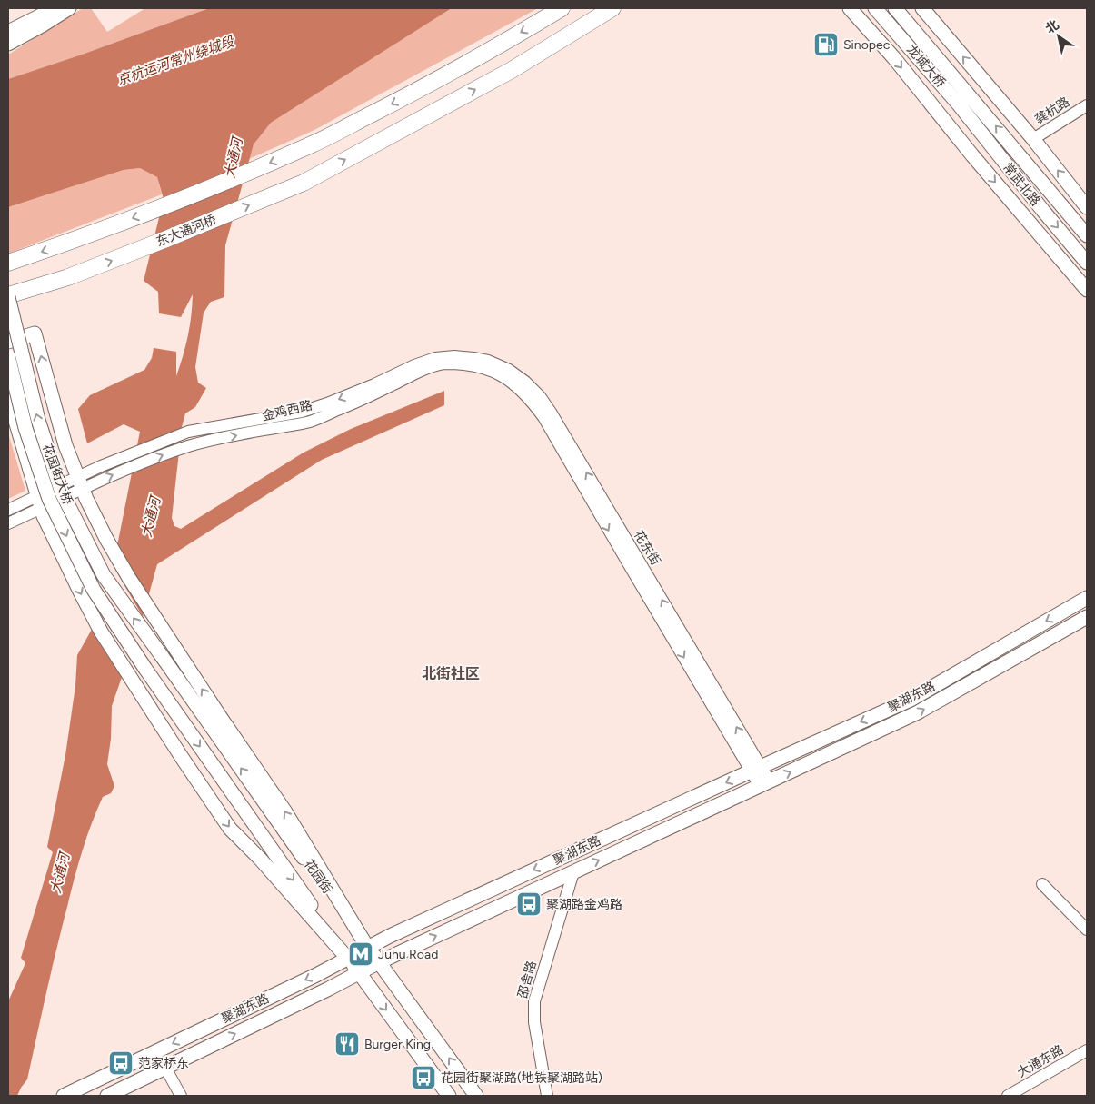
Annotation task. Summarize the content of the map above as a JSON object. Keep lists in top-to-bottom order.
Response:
{
  "streets": {
    "highway": ["东大通河桥"],
    "main road": [
      "龙城大桥",
      "常武北路",
      "花园街大桥",
      "聚湖东路",
      "花园街"
    ],
    "street": [
      "龚杭路",
      "金鸡西路",
      "花东街",
      "邵舍路",
      "大通东路"
    ]
  },
  "crossings": [
    ["龙城大桥", "常武北路"],
    ["东大通河桥", "花园街大桥"],
    ["金鸡西路", "花东街"],
    ["花园街大桥", "花园街"],
    ["花东街", "聚湖东路"],
    ["聚湖东路", "花园街"],
    ["聚湖东路", "邵舍路"]
  ],
  "districts": ["北街社区"],
  "water": ["京杭运河常州绕城段", "大通河"],
  "places": {
    "fuel station": ["Sinopec"],
    "bus stop": ["聚湖路金鸡路", "范家桥东", "花园街聚湖路(地铁聚湖路站)"],
    "metro station": ["Juhu Road"],
    "restaurant": ["Burger King"]
  },
  "north": "top left"
}
